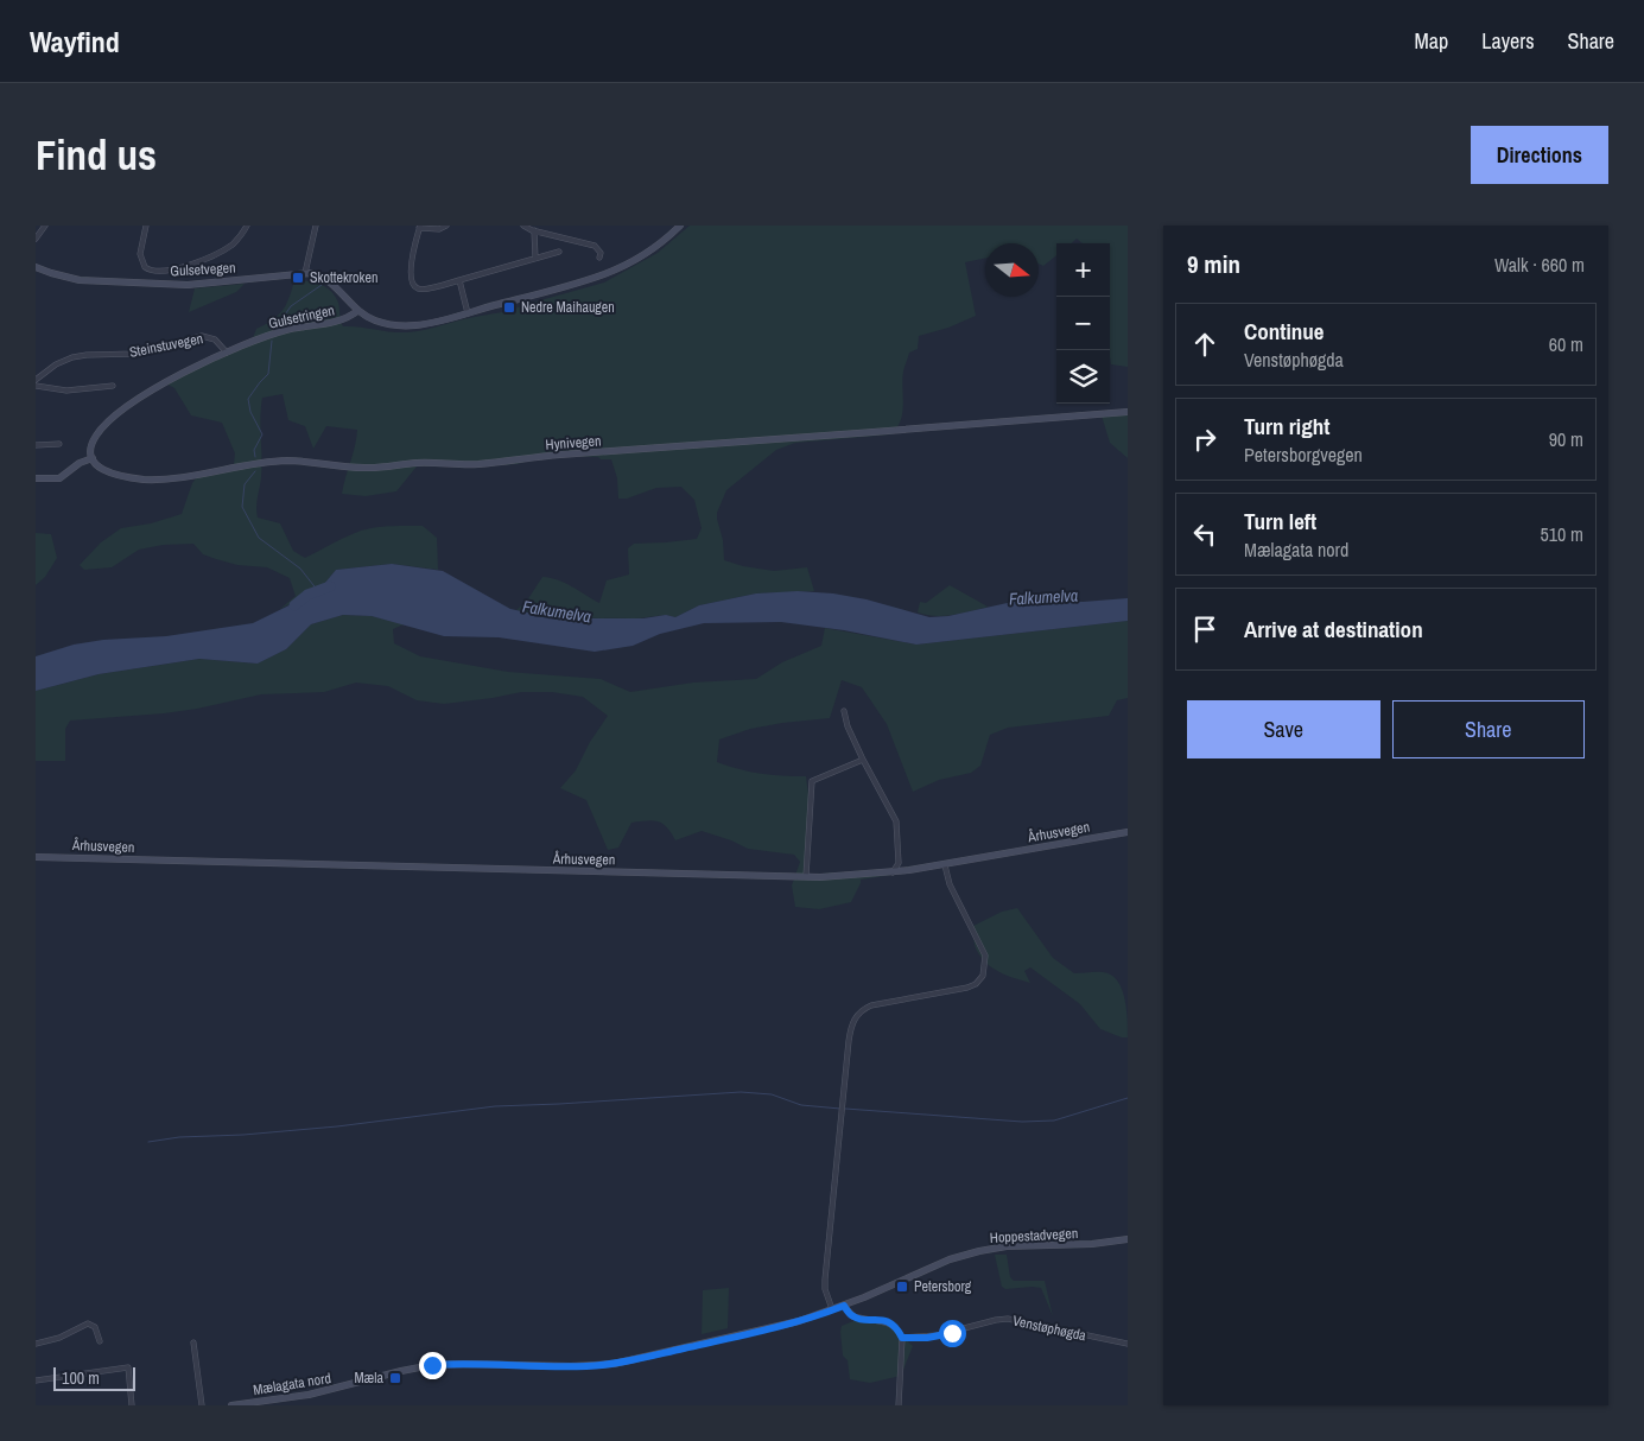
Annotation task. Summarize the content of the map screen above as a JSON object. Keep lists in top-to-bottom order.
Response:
{
  "streets": {
    "street": [
      "Gulsetvegen",
      "Gulsetringen",
      "Steinstuvegen",
      "Hynivegen",
      "Århusvegen",
      "Hoppestadvegen",
      "Venstøphøgda",
      "Mælagata nord"
    ]
  },
  "crossings": [
    ["Gulsetringen", "Steinstuvegen"],
    ["Gulsetringen", "Hynivegen"],
    ["Hoppestadvegen", "Mælagata nord"]
  ],
  "water": ["Falkumelva"],
  "places": {
    "transit": [
      "Skottekroken",
      "Nedre Maihaugen",
      "Petersborg",
      "Mæla"
    ]
  },
  "scale_bar": "100 m",
  "north": "right",
  "page": {
    "header": "Wayfind",
    "nav": ["Map", "Layers", "Share"],
    "buttons": [
      "Directions",
      ["Save", "Share"]
    ],
    "title": "Find us",
    "heading": ["9 min", "Walk · 660 m"],
    "map_buttons": ["+", "−"],
    "list": [
      ["Continue", "Venstøphøgda", "60 m"],
      ["Turn right", "Petersborgvegen", "90 m"],
      ["Turn left", "Mælagata nord", "510 m"],
      "Arrive at destination"
    ],
    "scale": "100 m"
  }
}
